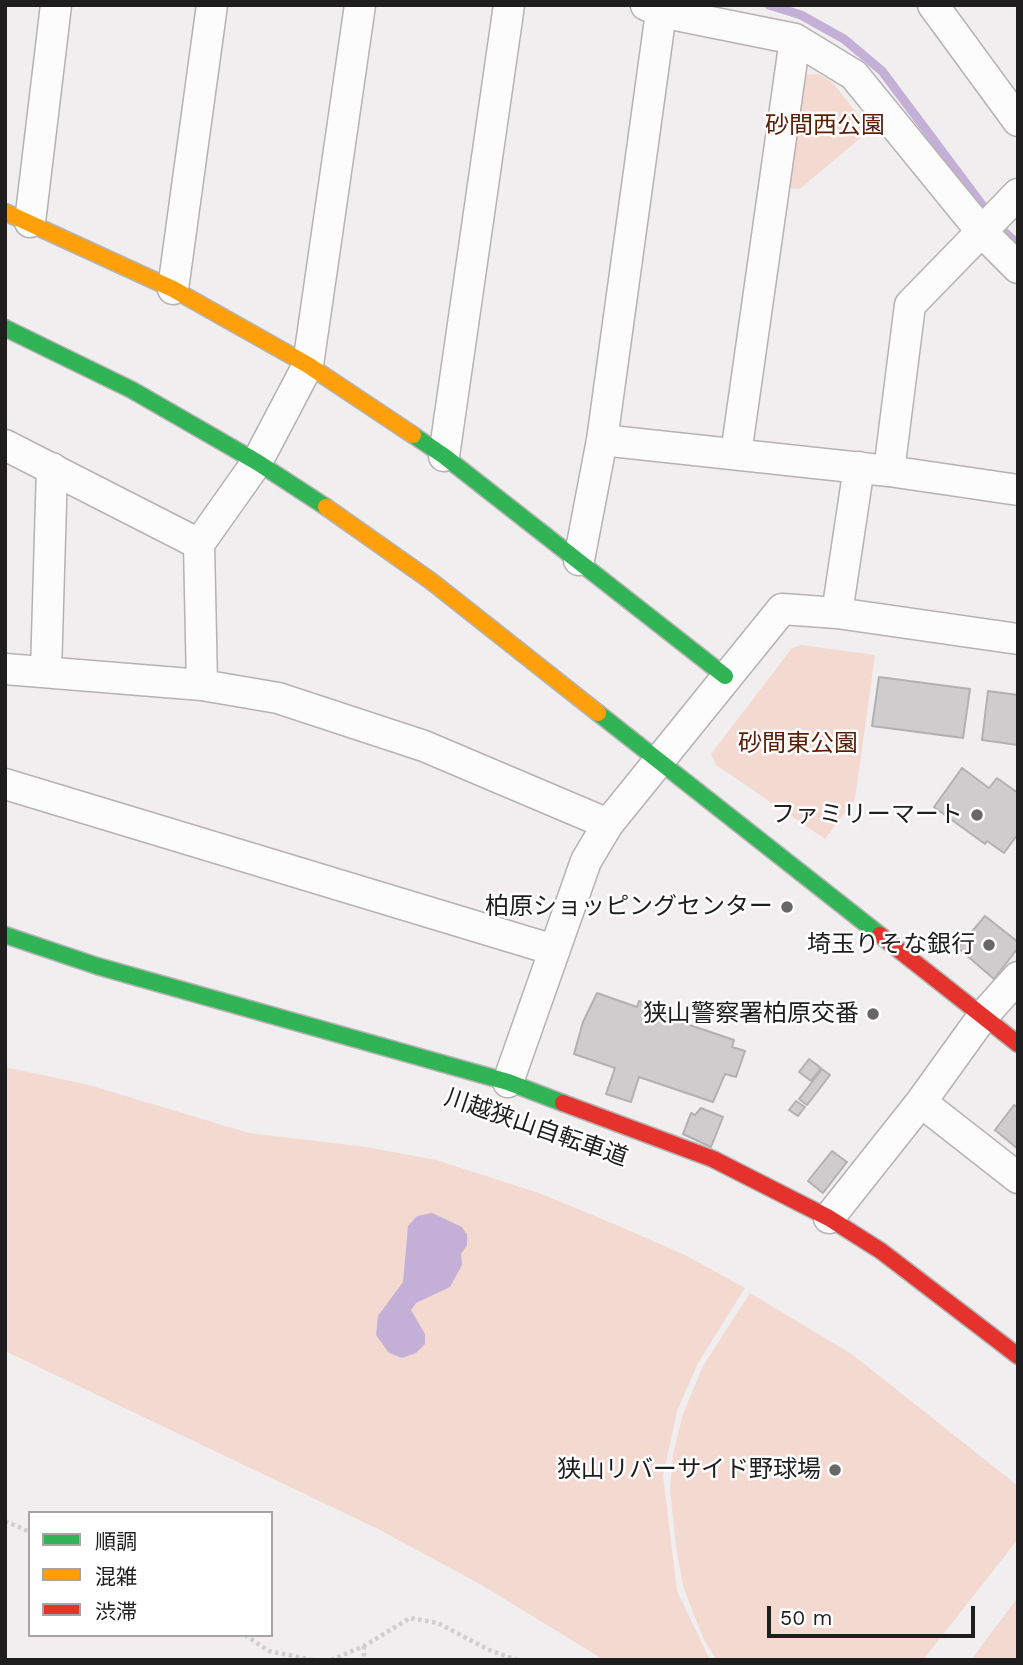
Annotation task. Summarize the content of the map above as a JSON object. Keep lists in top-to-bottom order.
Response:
{
  "parks": ["砂間西公園", "砂間東公園"],
  "places": [
    "ファミリーマート",
    "柏原ショッピングセンター",
    "埼玉りそな銀行",
    "狭山警察署柏原交番",
    "狭山リバーサイド野球場"
  ],
  "legend": ["順調", "混雑", "渋滞"],
  "scale_bar": "50 m"
}
